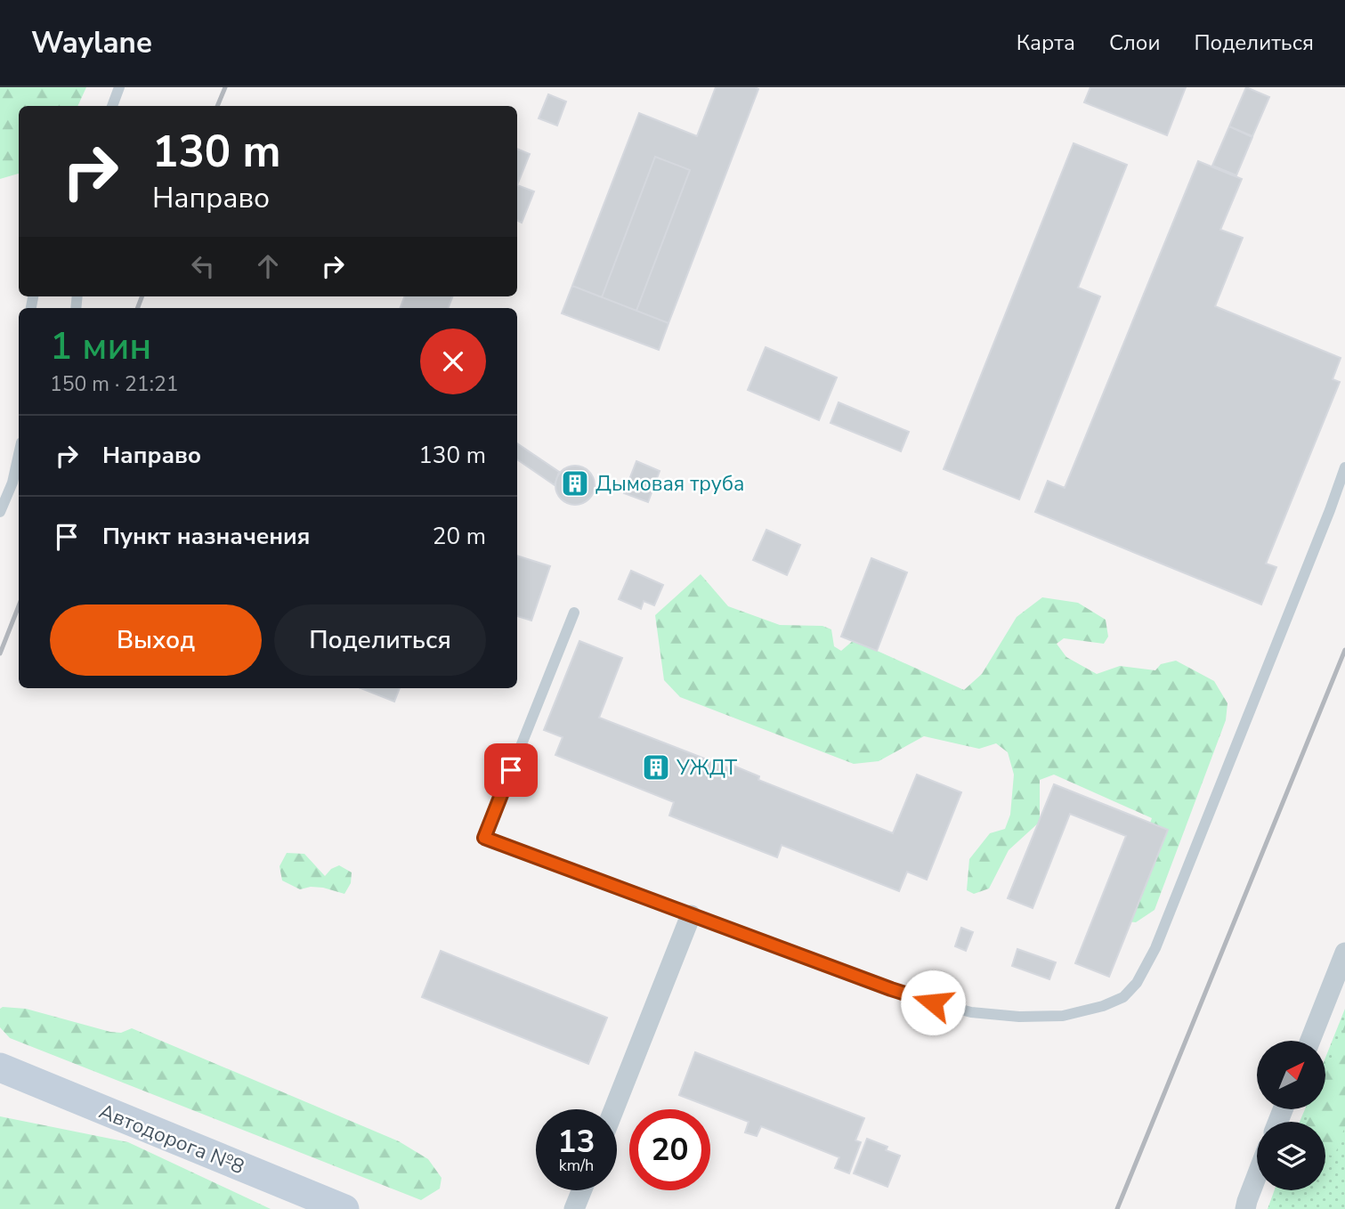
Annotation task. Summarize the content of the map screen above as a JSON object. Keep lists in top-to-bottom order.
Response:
{
  "streets": {
    "street": ["Автодорога №8"]
  },
  "places": {
    "building": ["Дымовая труба", "УЖДТ"]
  },
  "north": "top right",
  "page": {
    "header": "Waylane",
    "nav": ["Карта", "Слои", "Поделиться"],
    "turn": ["130 m", "Направо"],
    "heading": ["1 мин", "150 m · 21:21"],
    "list": [
      {
        "name": "Направо",
        "value": "130 m"
      },
      {
        "name": "Пункт назначения",
        "value": "20 m"
      }
    ],
    "buttons": ["Выход", "Поделиться"],
    "speed": "13 km/h",
    "limit": "20"
  }
}
